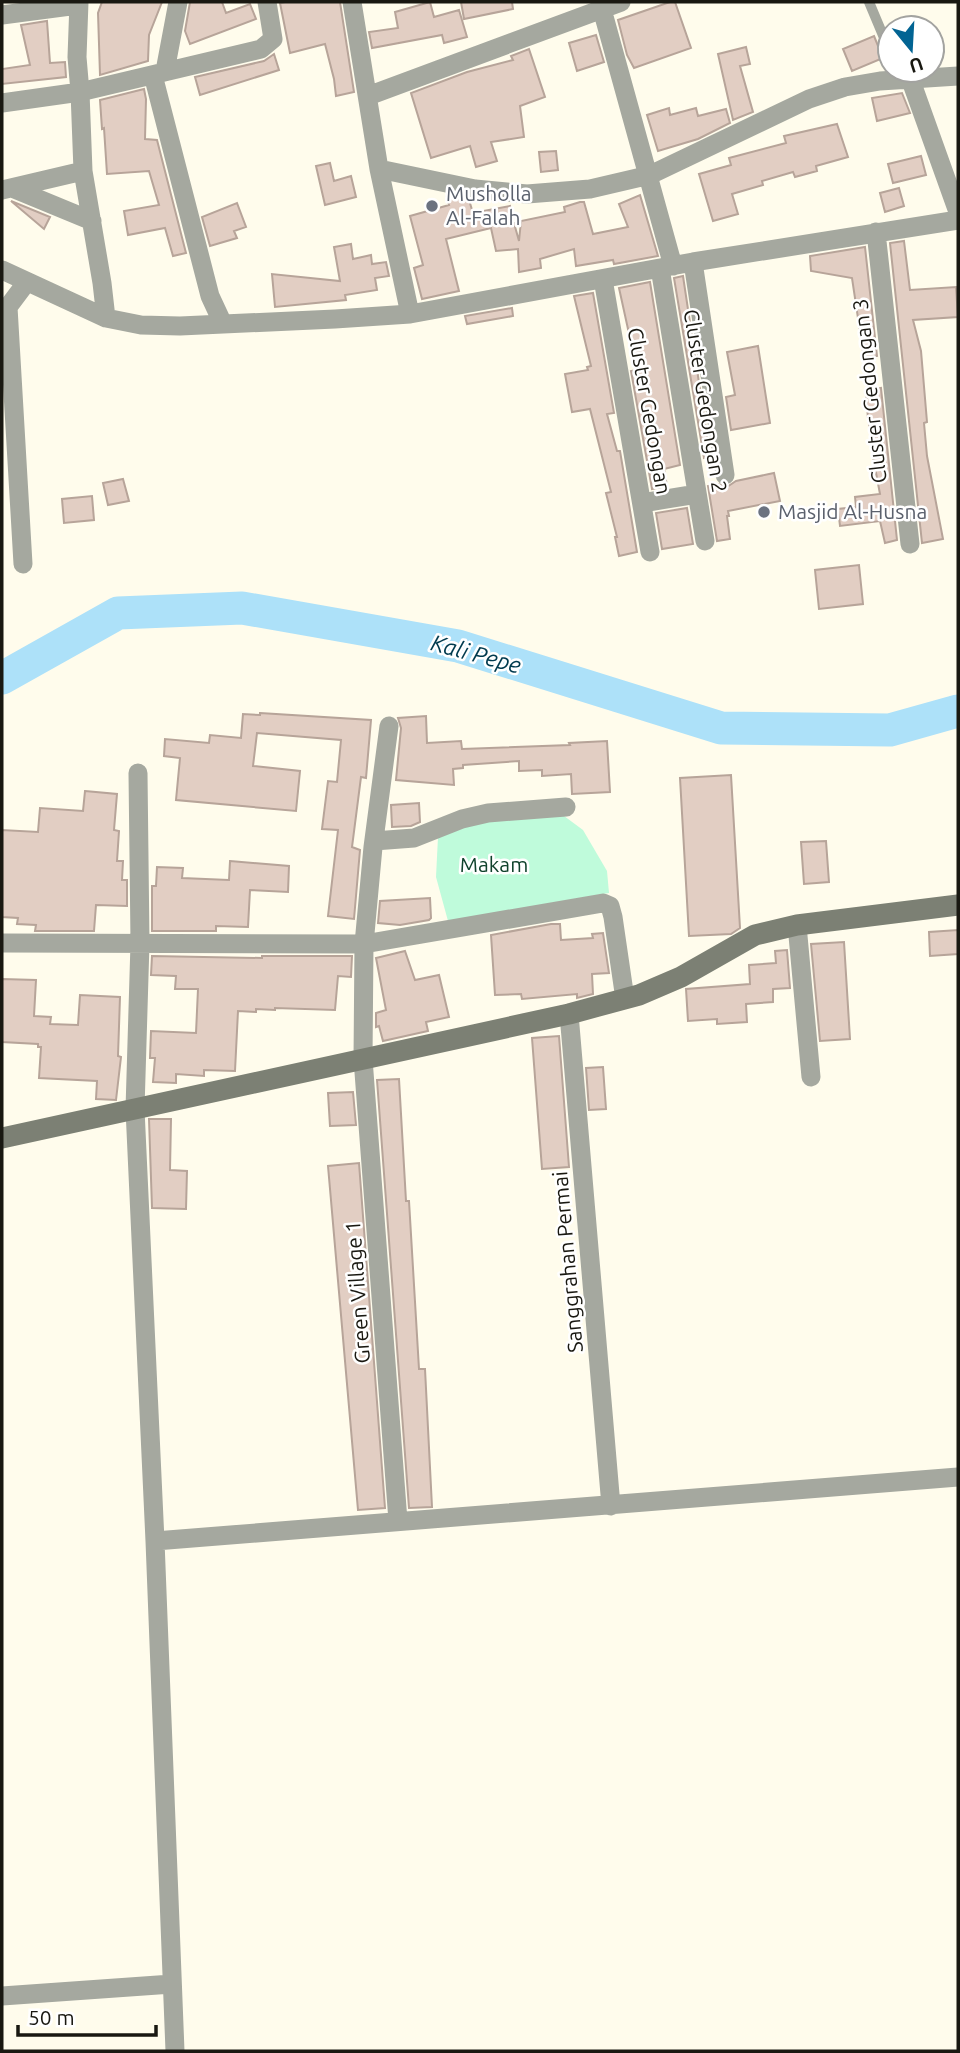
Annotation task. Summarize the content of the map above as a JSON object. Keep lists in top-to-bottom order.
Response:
{
  "streets": {
    "street": [
      "Cluster Gedongan 3",
      "Cluster Gedongan 2",
      "Cluster Gedongan",
      "Sanggrahan Permai",
      "Green Village 1"
    ]
  },
  "water": ["Kali Pepe"],
  "parks": ["Makam"],
  "places": ["Musholla Al-Falah", "Masjid Al-Husna"],
  "scale_bar": "50 m",
  "north": "bottom"
}
